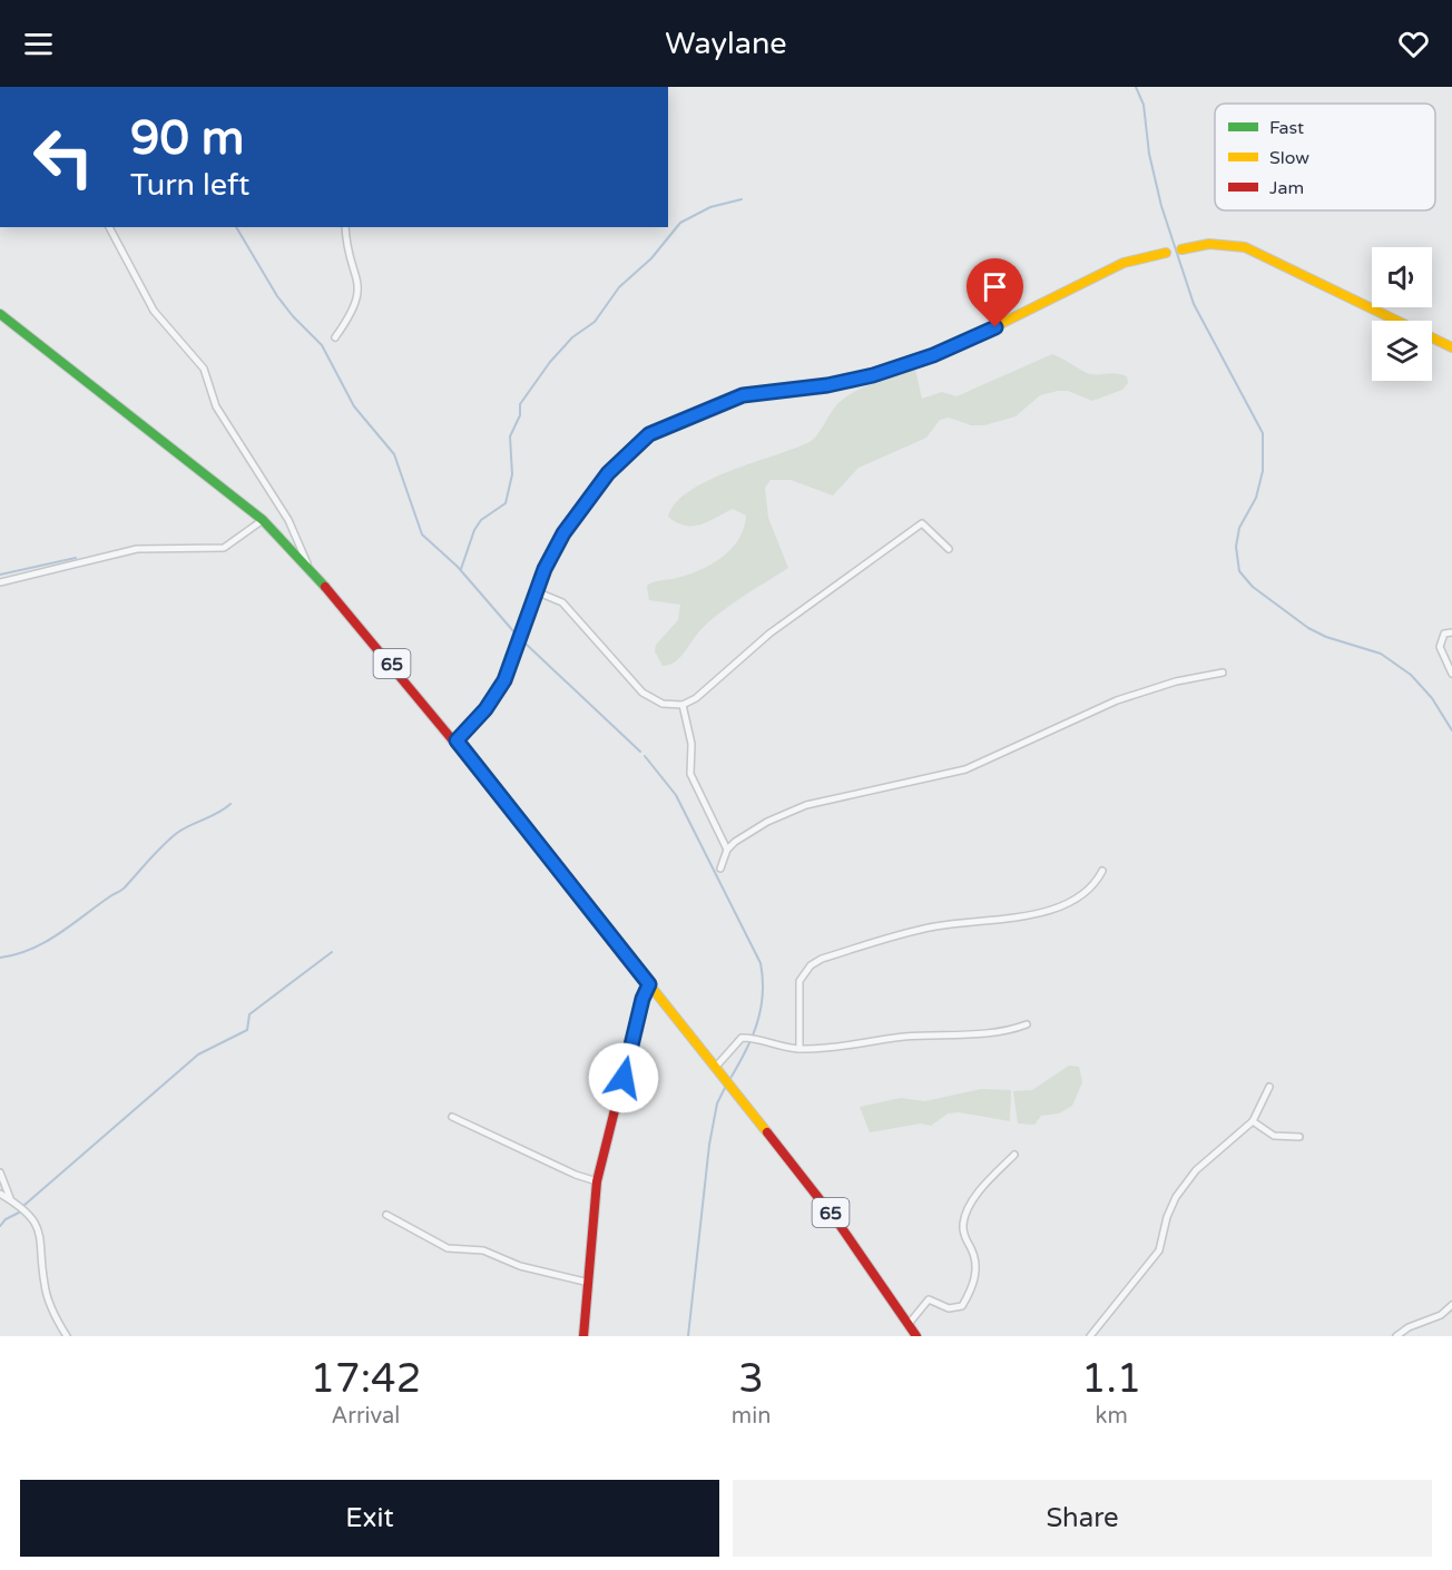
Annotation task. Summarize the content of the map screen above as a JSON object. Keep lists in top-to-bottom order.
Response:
{
  "streets": {
    "main road": ["65"]
  },
  "legend": ["Fast", "Slow", "Jam"],
  "page": {
    "header": "Waylane",
    "turn": ["90 m", "Turn left"],
    "eta": [
      "17:42",
      "Arrival",
      "3",
      "min",
      "1.1",
      "km"
    ],
    "buttons": ["Exit", "Share"]
  }
}
